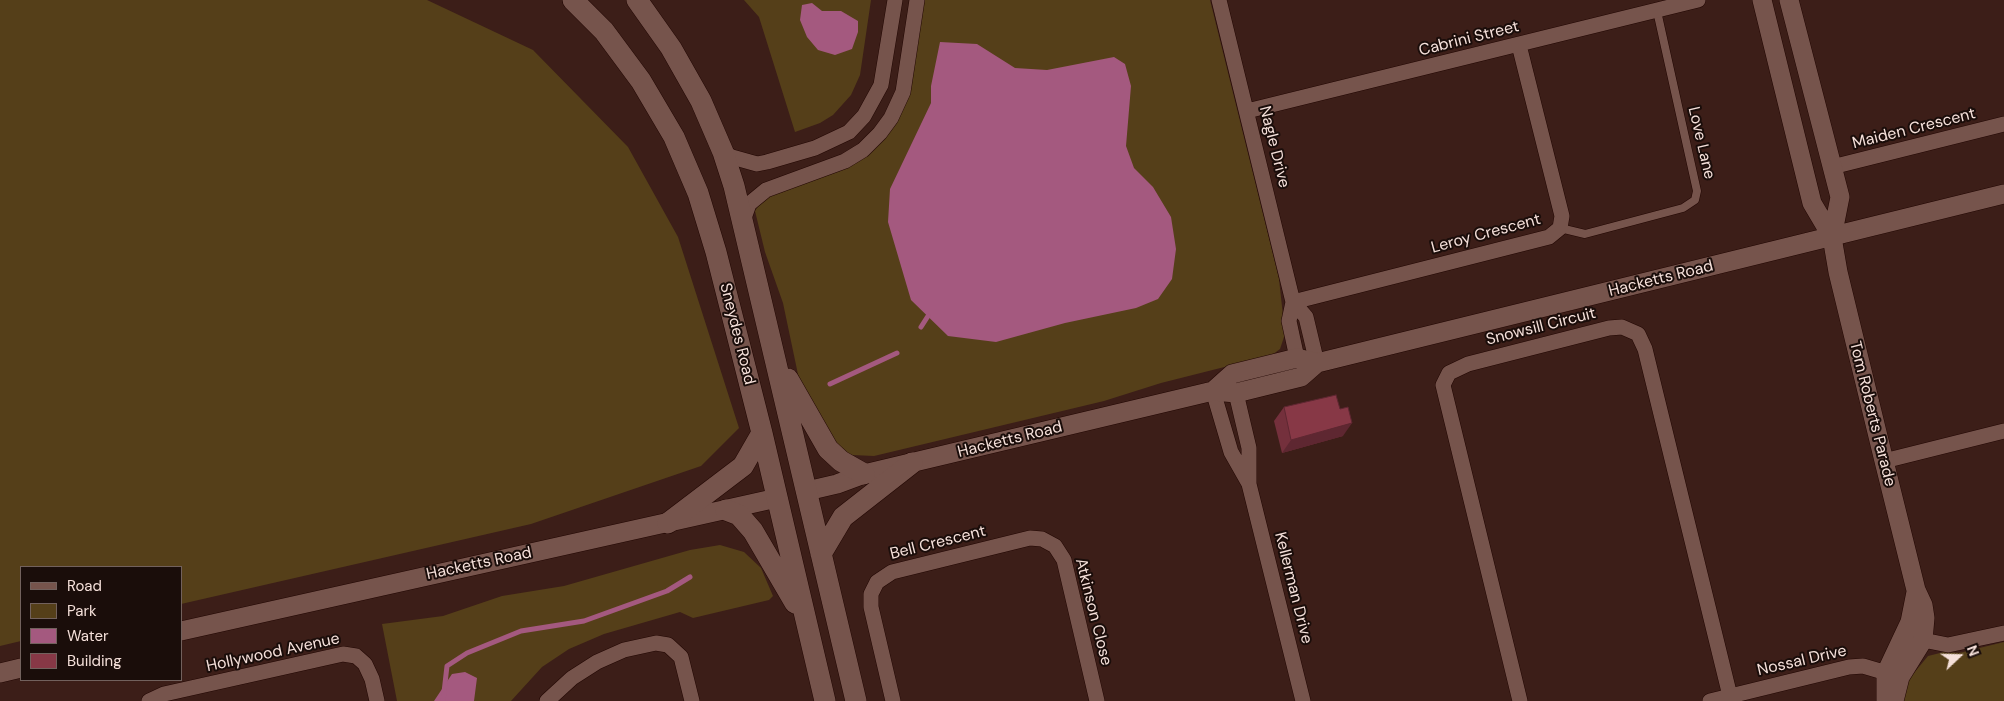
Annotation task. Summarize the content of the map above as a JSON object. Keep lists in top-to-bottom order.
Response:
{
  "streets": {
    "main road": ["Sneydes Road"],
    "street": [
      "Cabrini Street",
      "Maiden Crescent",
      "Nagle Drive",
      "Leroy Crescent",
      "Hacketts Road",
      "Snowsill Circuit",
      "Tom Roberts Parade",
      "Bell Crescent",
      "Kellerman Drive",
      "Atkinson Close",
      "Hollywood Avenue",
      "Nossal Drive"
    ],
    "lane": ["Love Lane"]
  },
  "crossings": [
    ["Cabrini Street", "Love Lane"],
    ["Cabrini Street", "Nagle Drive"],
    ["Cabrini Street", "Leroy Crescent"],
    ["Maiden Crescent", "Tom Roberts Parade"],
    ["Love Lane", "Leroy Crescent"],
    ["Nagle Drive", "Leroy Crescent"],
    ["Nagle Drive", "Hacketts Road"],
    ["Hacketts Road", "Sneydes Road"],
    ["Hacketts Road", "Tom Roberts Parade"],
    ["Hacketts Road", "Kellerman Drive"],
    ["Snowsill Circuit", "Nossal Drive"],
    ["Tom Roberts Parade", "Nossal Drive"],
    ["Bell Crescent", "Atkinson Close"]
  ],
  "legend": [
    "Road",
    "Park",
    "Water",
    "Building"
  ],
  "north": "right"
}
